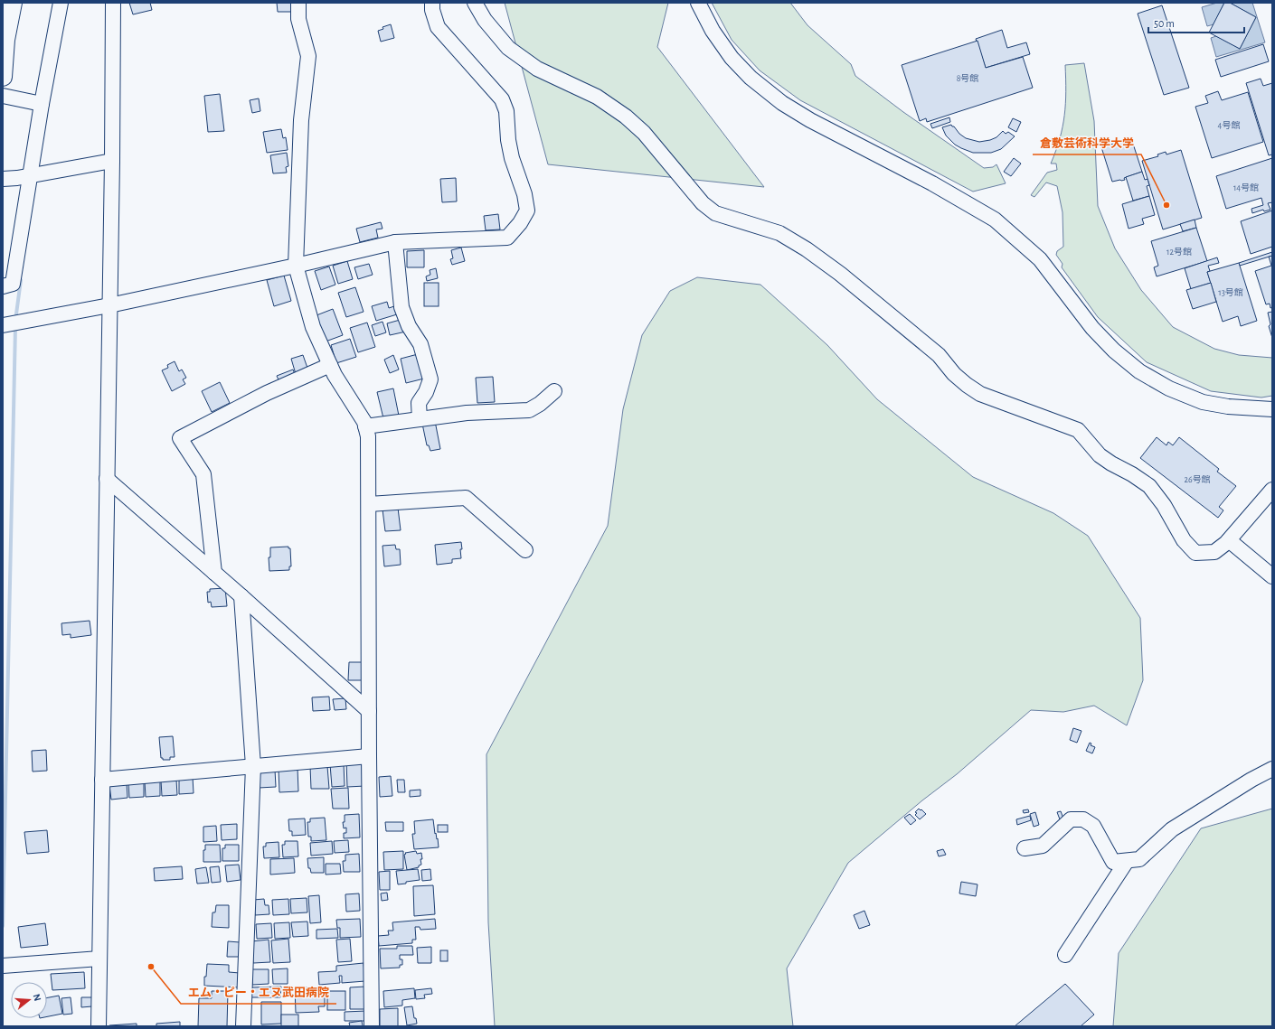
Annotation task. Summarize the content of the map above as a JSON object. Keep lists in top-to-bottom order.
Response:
{
  "places": ["倉敷芸術科学大学", "エム・ピー・エヌ武田病院"],
  "house_numbers": [
    "8号館",
    "4号館",
    "14号館",
    "12号館",
    "13号館",
    "26号館"
  ],
  "scale_bar": "50 m",
  "north": "right"
}
